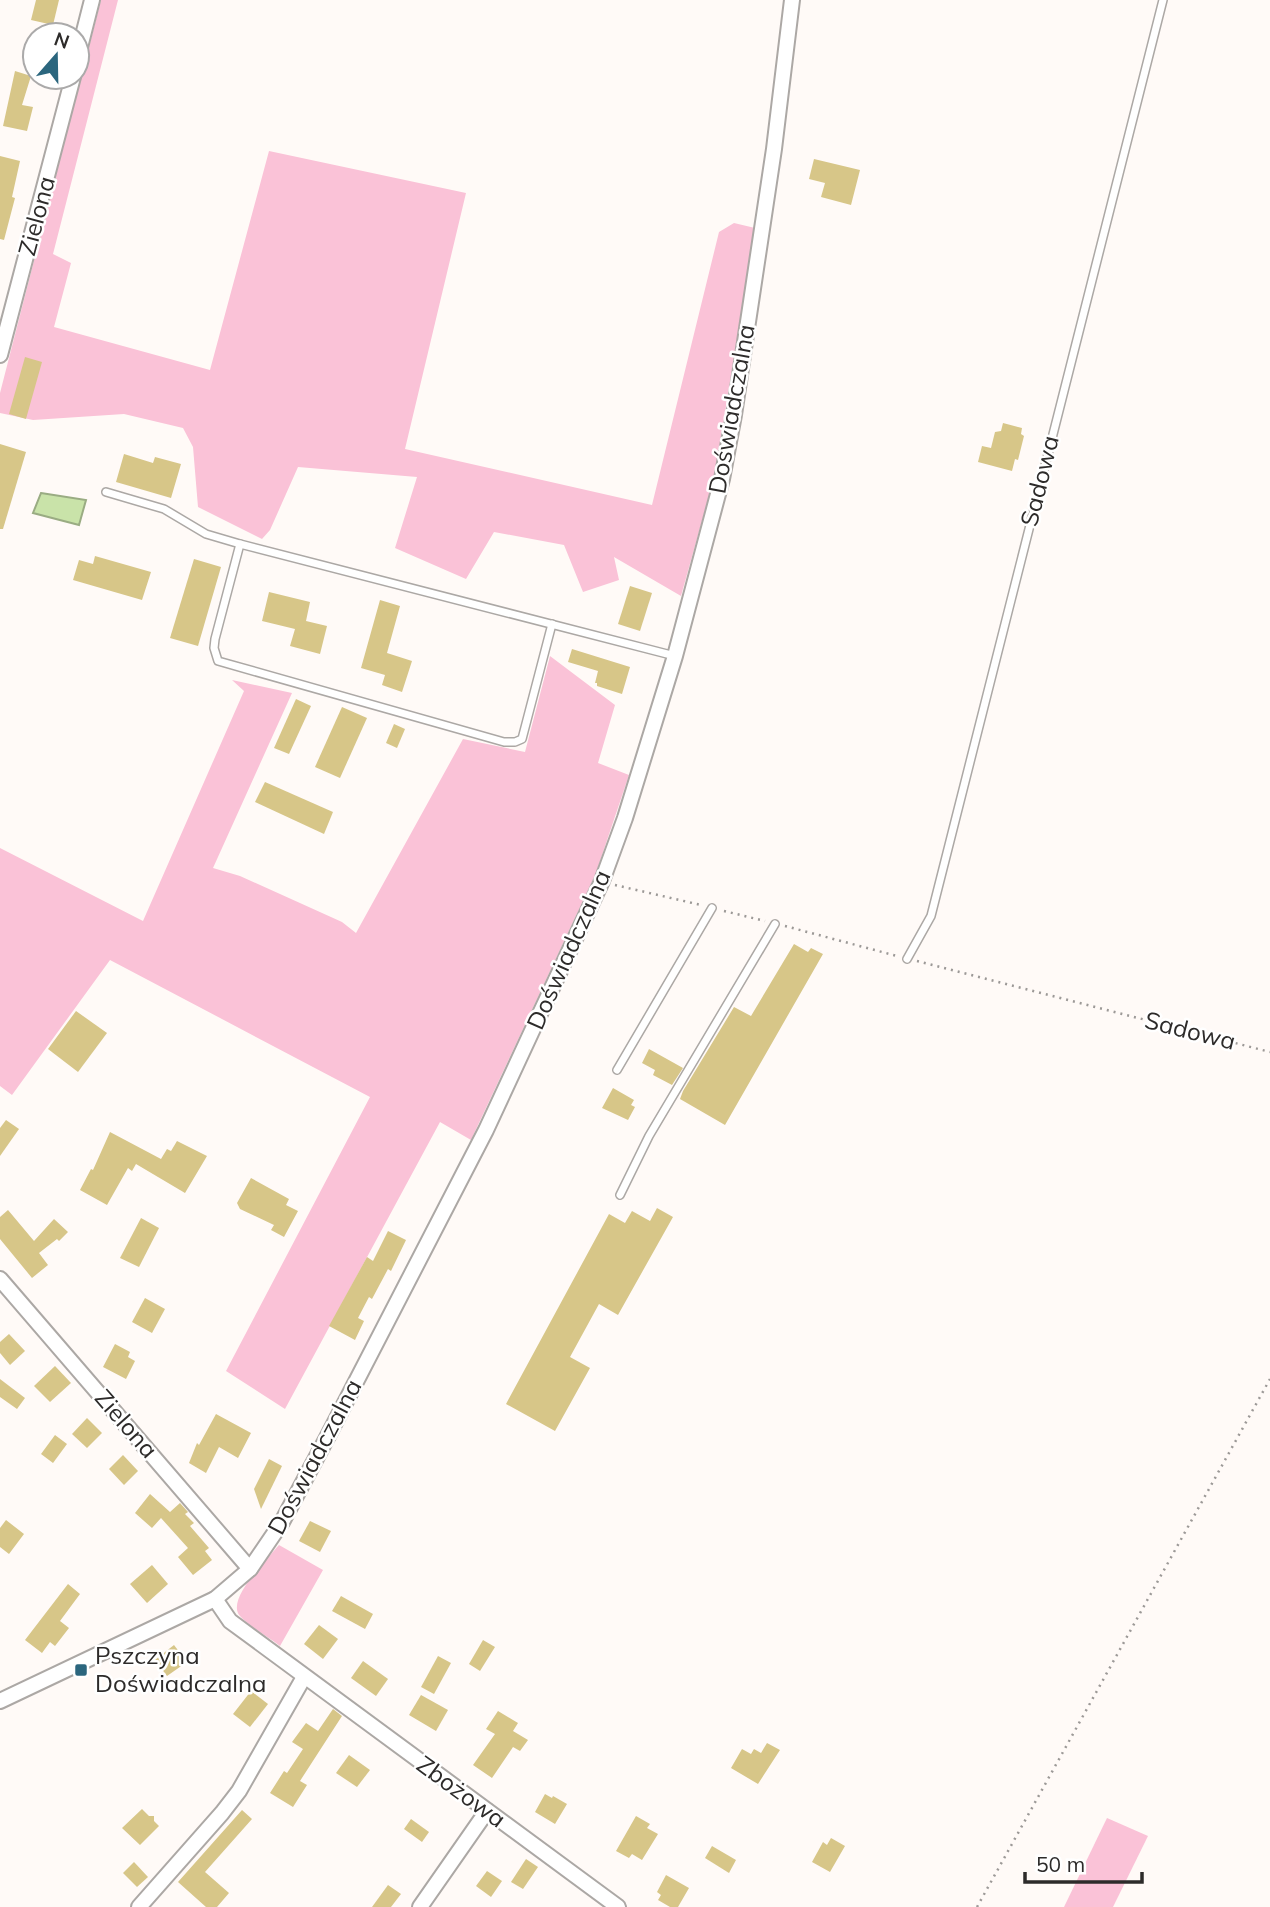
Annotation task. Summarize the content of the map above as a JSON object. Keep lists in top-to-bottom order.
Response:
{
  "streets": {
    "street": ["Zielona", "Doświadczalna", "Zbożowa"],
    "lane": ["Sadowa"]
  },
  "crossings": [
    ["Zielona", "Doświadczalna"],
    ["Doświadczalna", "Sadowa"],
    ["Doświadczalna", "Zbożowa"]
  ],
  "places": {
    "transit": ["Pszczyna Doświadczalna"]
  },
  "scale_bar": "50 m",
  "north": "top"
}
